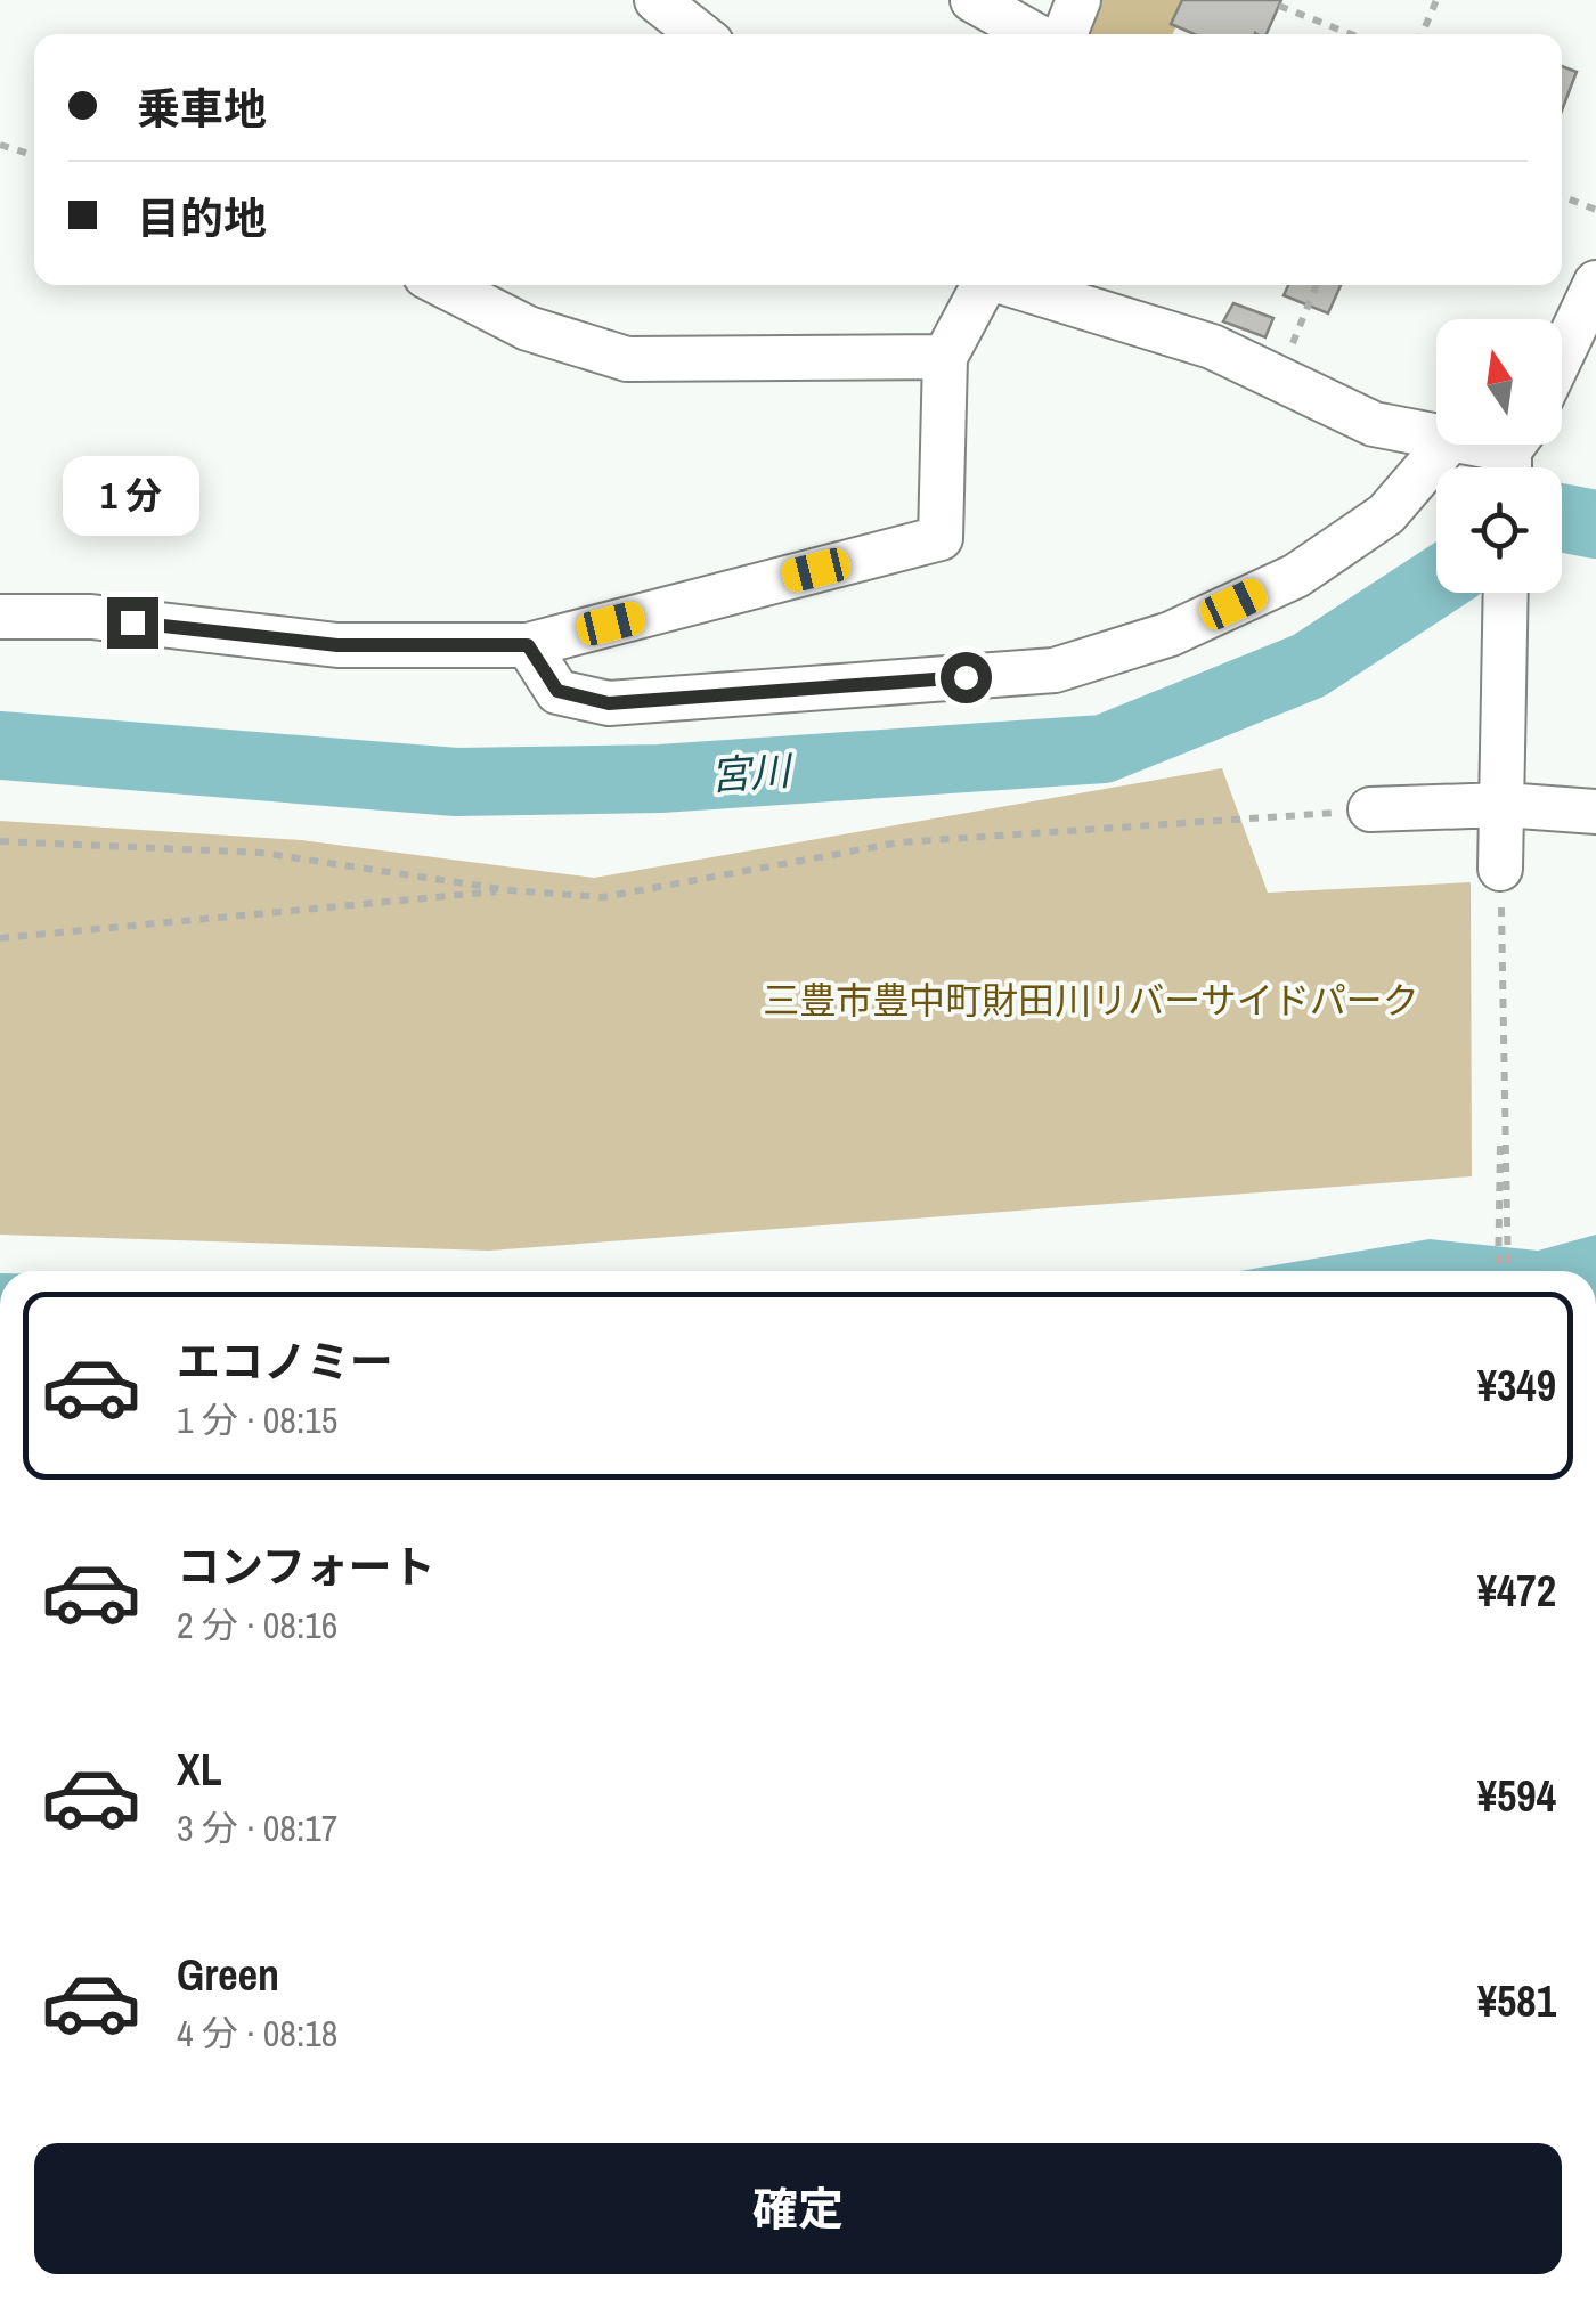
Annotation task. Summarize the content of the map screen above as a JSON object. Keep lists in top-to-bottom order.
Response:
{
  "water": ["宮川"],
  "parks": ["三豊市豊中町財田川リバーサイドパーク"],
  "north": "top",
  "page": {
    "banner": ["乗車地", "目的地"],
    "bubble": "1 分",
    "list": [
      {
        "name": "エコノミー",
        "note": "1 分 · 08:15",
        "value": "¥349"
      },
      {
        "name": "コンフォート",
        "note": "2 分 · 08:16",
        "value": "¥472"
      },
      {
        "name": "XL",
        "note": "3 分 · 08:17",
        "value": "¥594"
      },
      {
        "name": "Green",
        "note": "4 分 · 08:18",
        "value": "¥581"
      }
    ],
    "buttons": "確定"
  }
}
